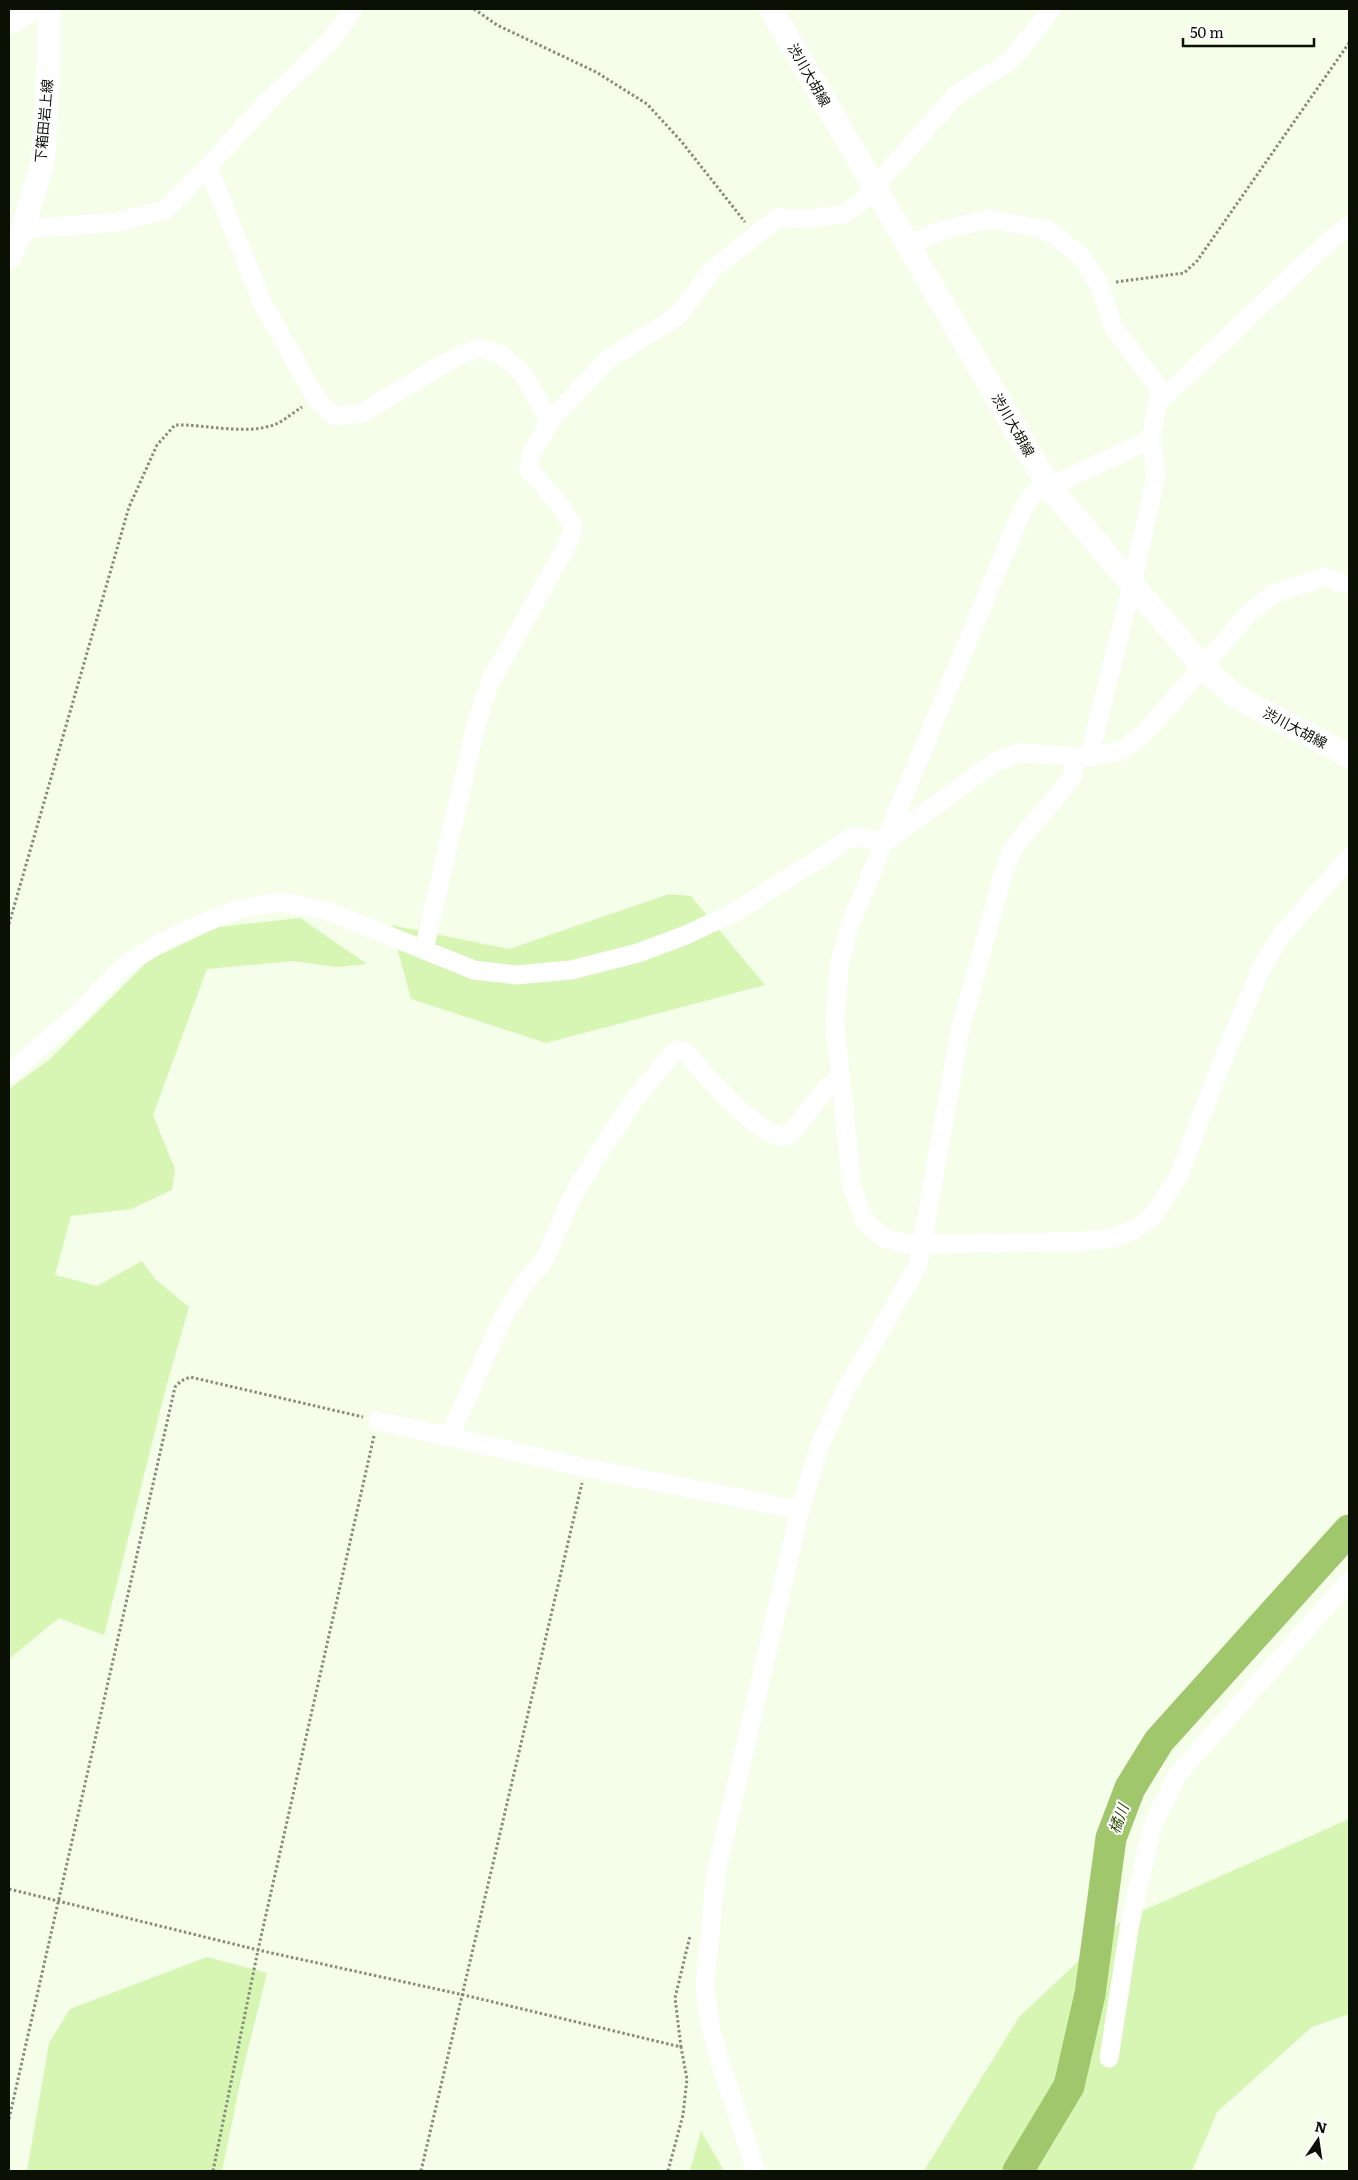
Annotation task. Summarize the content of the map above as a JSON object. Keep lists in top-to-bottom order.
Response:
{
  "streets": {
    "main road": ["渋川大胡線", "下箱田岩上線"]
  },
  "water": ["橘川"],
  "scale_bar": "50 m",
  "north": "top"
}
